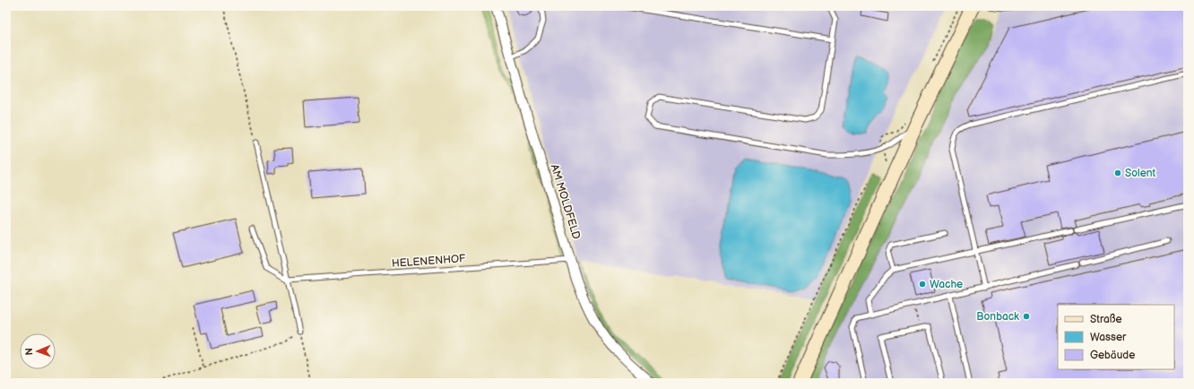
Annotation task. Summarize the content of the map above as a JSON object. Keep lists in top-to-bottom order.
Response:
{
  "streets": {
    "street": ["AM MOLDFELD"],
    "lane": ["HELENENHOF"]
  },
  "crossings": [
    ["AM MOLDFELD", "HELENENHOF"]
  ],
  "places": ["Solent", "Wache", "Bonback"],
  "legend": ["Straße", "Wasser", "Gebäude"],
  "north": "left"
}
